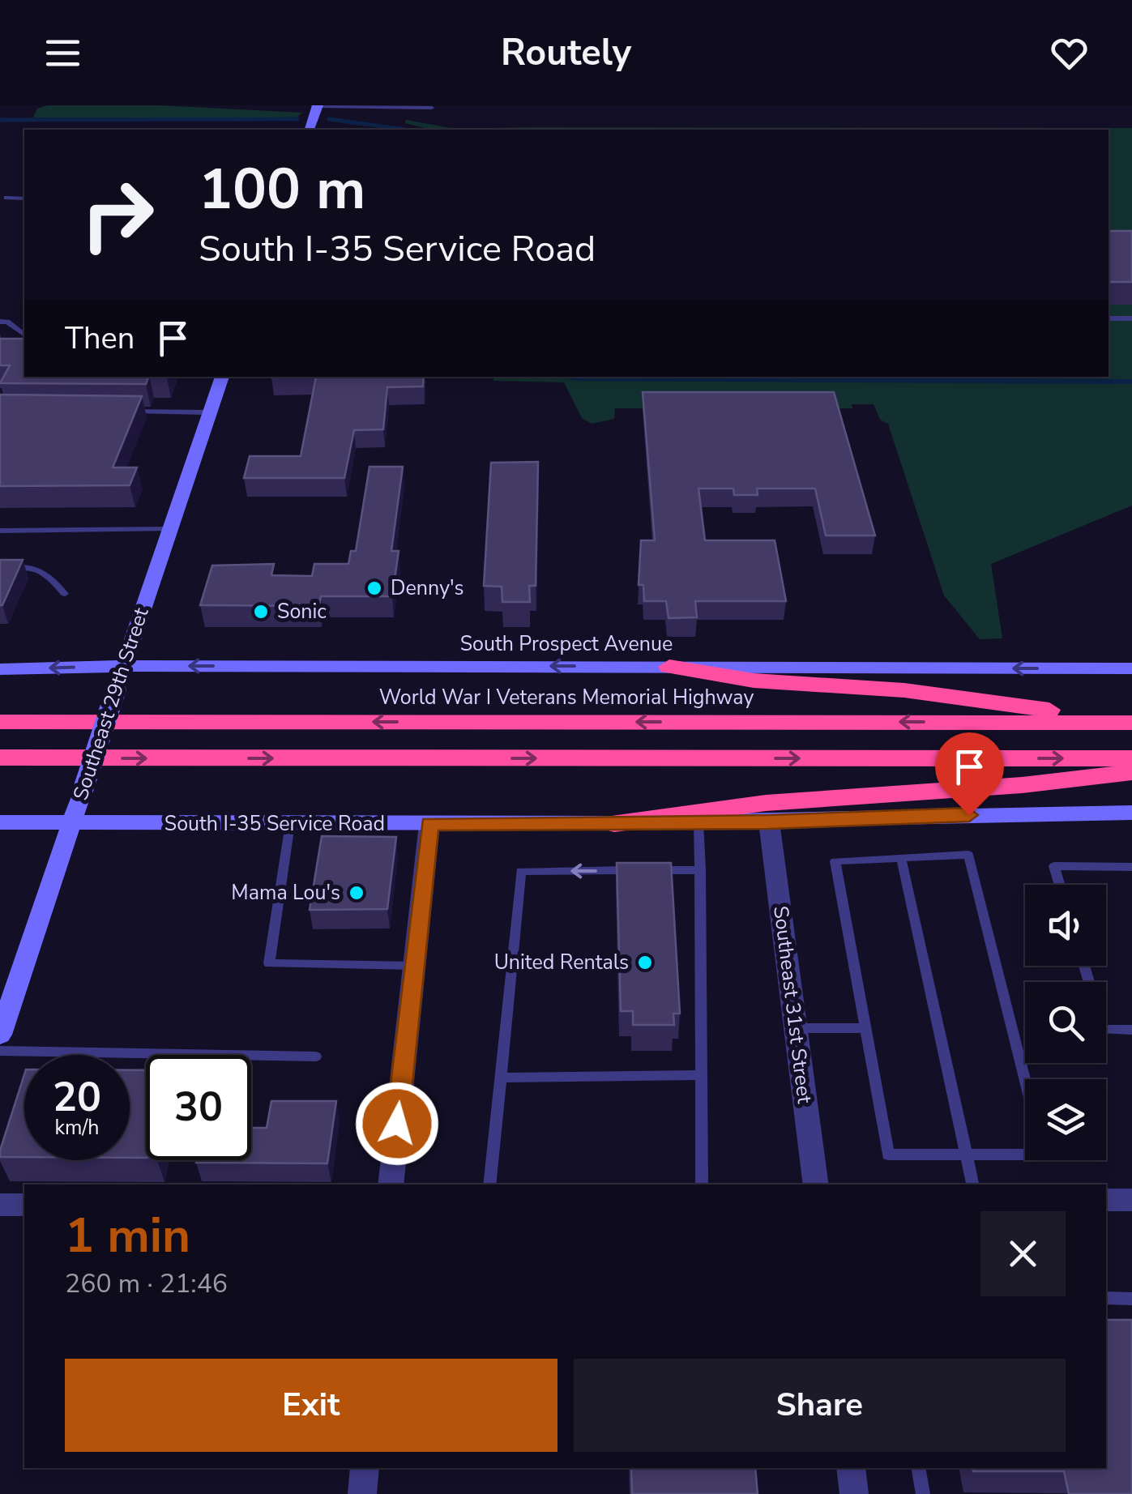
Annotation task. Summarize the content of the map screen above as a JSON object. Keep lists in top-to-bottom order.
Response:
{
  "streets": {
    "highway": ["World War I Veterans Memorial Highway"],
    "main road": ["South Prospect Avenue", "Southeast 29th Street", "South I-35 Service Road"],
    "street": ["Southeast 31st Street"]
  },
  "crossings": [
    ["South Prospect Avenue", "Southeast 29th Street"],
    ["Southeast 29th Street", "South I-35 Service Road"],
    ["South I-35 Service Road", "Southeast 31st Street"]
  ],
  "one_way": ["South Prospect Avenue"],
  "places": [
    "Denny's",
    "Sonic",
    "Mama Lou's",
    "United Rentals"
  ],
  "page": {
    "header": "Routely",
    "turn": ["100 m", "South I-35 Service Road"],
    "then": "Then",
    "speed": "20 km/h",
    "limit": "30",
    "heading": ["1 min", "260 m · 21:46"],
    "buttons": ["Exit", "Share"]
  }
}
